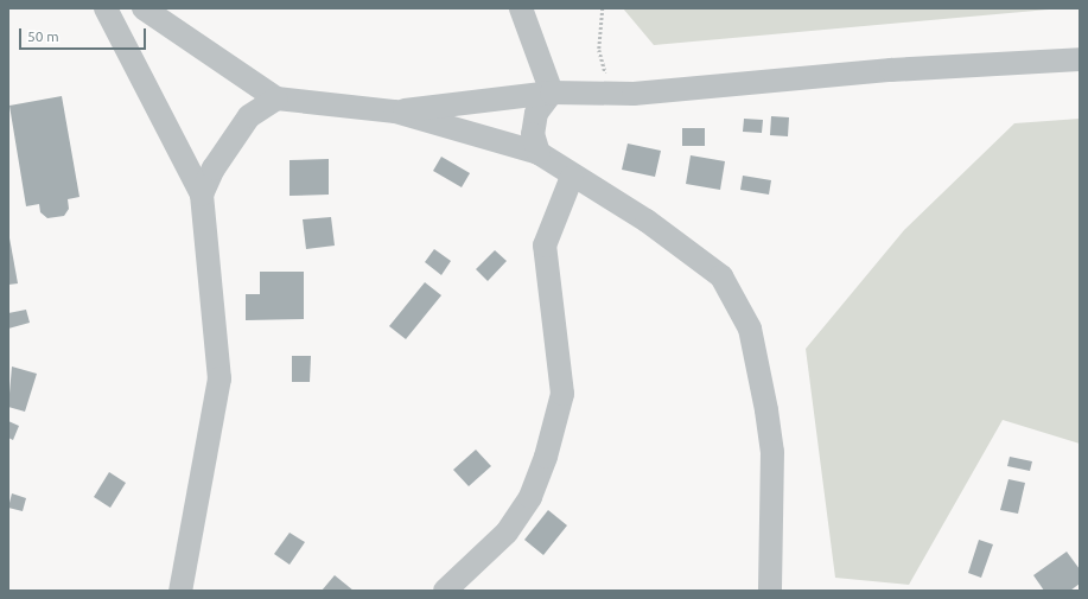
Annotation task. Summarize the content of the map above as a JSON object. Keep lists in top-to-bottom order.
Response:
{
  "scale_bar": "50 m"
}
